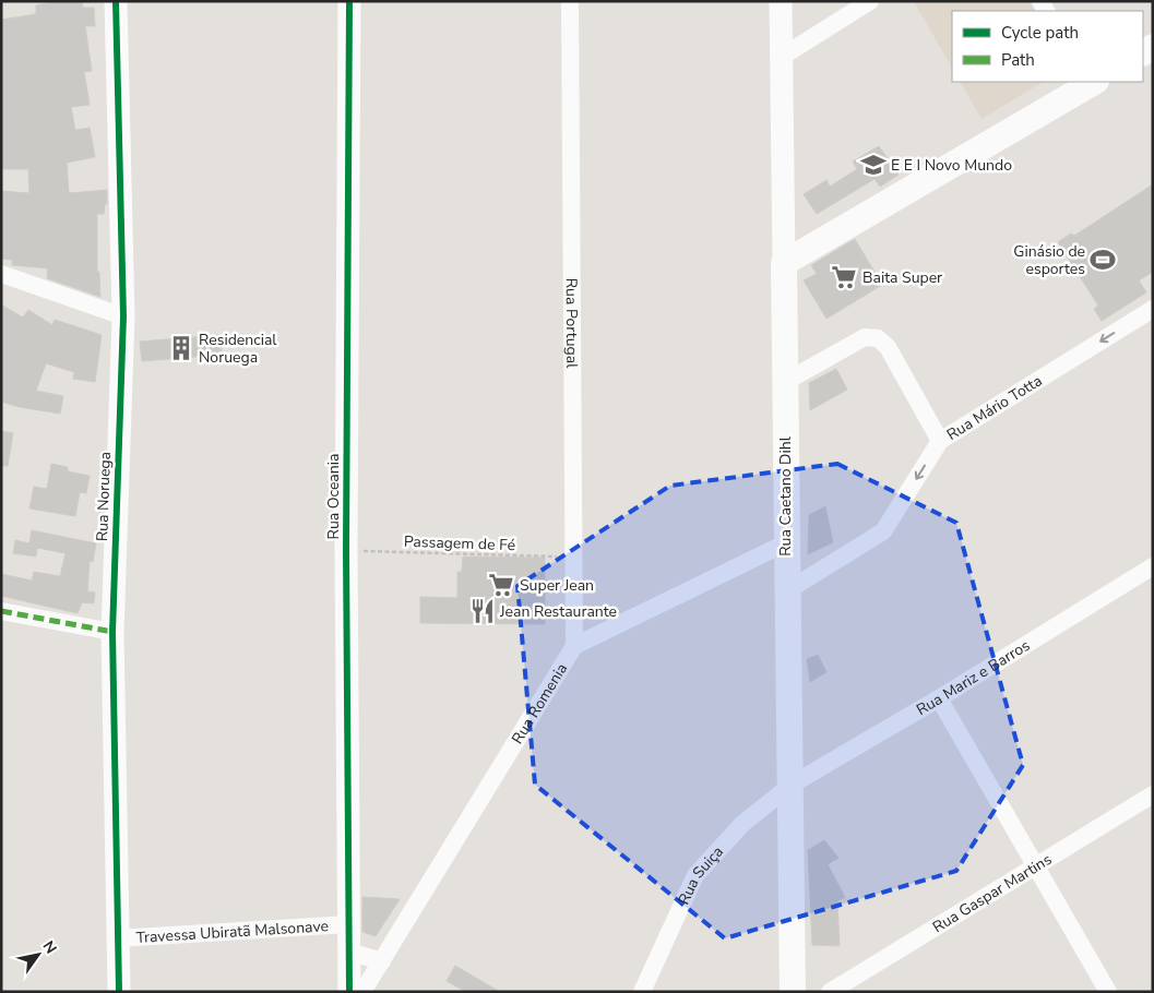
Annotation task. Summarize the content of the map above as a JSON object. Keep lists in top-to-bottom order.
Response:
{
  "streets": {
    "main road": ["Rua Caetano Dihl"],
    "street": [
      "Rua Portugal",
      "Rua Mário Totta",
      "Rua Noruega",
      "Rua Oceania",
      "Rua Mariz e Barros",
      "Rua Romenia",
      "Rua Suiça",
      "Rua Gaspar Martins",
      "Travessa Ubiratã Malsonave"
    ],
    "path": ["Passagem de Fé"]
  },
  "crossings": [
    ["Rua Portugal", "Passagem de Fé"],
    ["Rua Portugal", "Rua Romenia"],
    ["Rua Mário Totta", "Rua Caetano Dihl"],
    ["Rua Noruega", "Travessa Ubiratã Malsonave"],
    ["Rua Oceania", "Passagem de Fé"],
    ["Rua Oceania", "Travessa Ubiratã Malsonave"],
    ["Rua Caetano Dihl", "Rua Mariz e Barros"],
    ["Rua Caetano Dihl", "Rua Romenia"],
    ["Rua Caetano Dihl", "Rua Suiça"],
    ["Rua Mariz e Barros", "Rua Suiça"]
  ],
  "one_way": ["Rua Mário Totta"],
  "places": {
    "school or university": ["E E I Novo Mundo"],
    "sports": ["Ginásio de esportes"],
    "supermarket": ["Baita Super", "Super Jean"],
    "building": ["Residencial Noruega"],
    "restaurant": ["Jean Restaurante"]
  },
  "legend": ["Cycle path", "Path"],
  "north": "top right"
}
